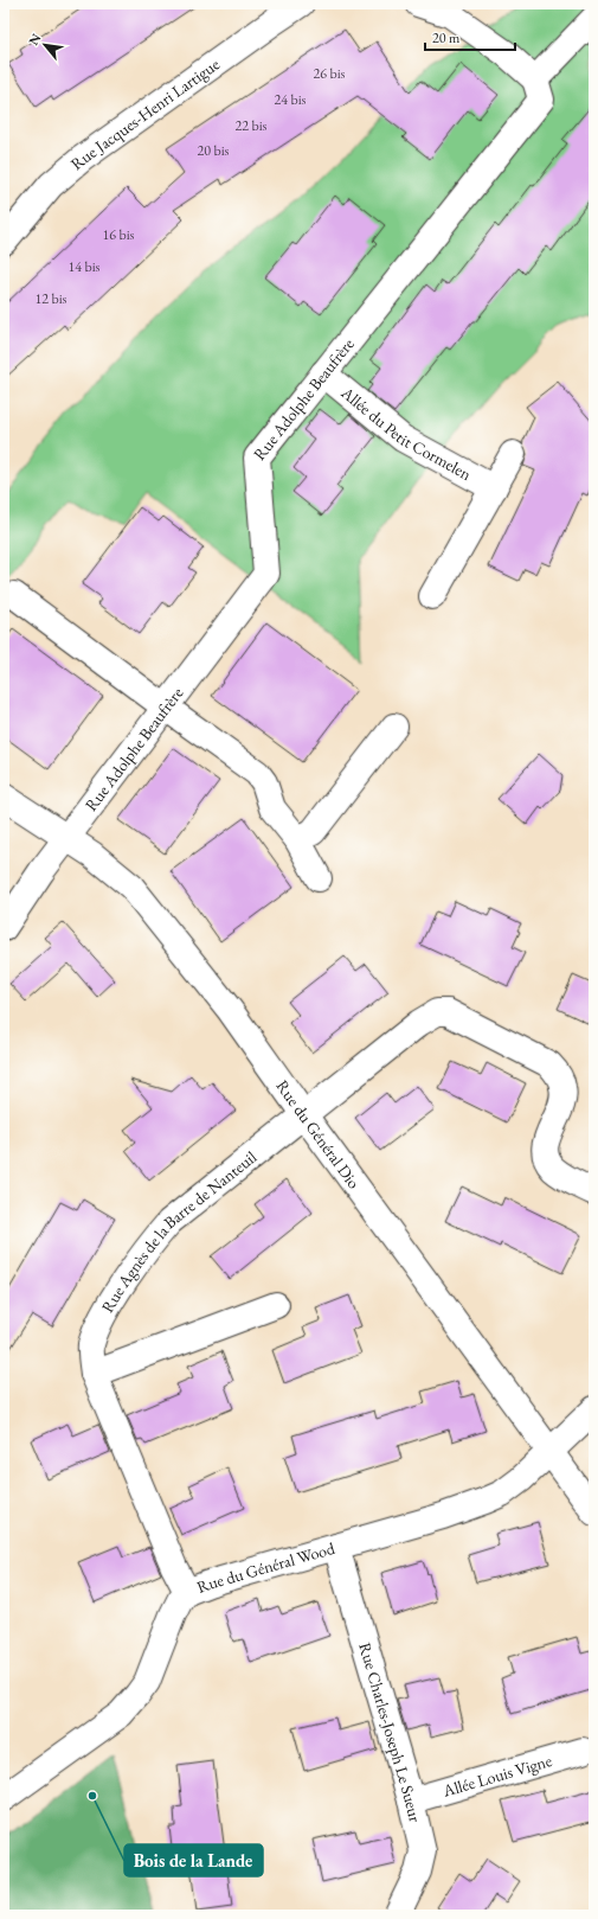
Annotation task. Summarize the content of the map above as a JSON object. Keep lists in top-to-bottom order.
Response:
{
  "streets": {
    "street": [
      "Rue Jacques-Henri Lartigue",
      "Rue Adolphe Beaufrère",
      "Allée du Petit Cormelen",
      "Rue du Général Dio",
      "Rue Agnès de la Barre de Nanteuil",
      "Rue du Général Wood",
      "Rue Charles-Joseph Le Sueur",
      "Allée Louis Vigne"
    ]
  },
  "crossings": [
    ["Rue Adolphe Beaufrère", "Allée du Petit Cormelen"],
    ["Rue Adolphe Beaufrère", "Rue du Général Dio"],
    ["Rue du Général Dio", "Rue Agnès de la Barre de Nanteuil"],
    ["Rue du Général Dio", "Rue du Général Wood"],
    ["Rue Agnès de la Barre de Nanteuil", "Rue du Général Wood"],
    ["Rue du Général Wood", "Rue Charles-Joseph Le Sueur"],
    ["Rue Charles-Joseph Le Sueur", "Allée Louis Vigne"]
  ],
  "places": ["Bois de la Lande"],
  "house_numbers": [
    "26 bis",
    "24 bis",
    "22 bis",
    "20 bis",
    "16 bis",
    "14 bis",
    "12 bis"
  ],
  "scale_bar": "20 m",
  "north": "top left"
}
